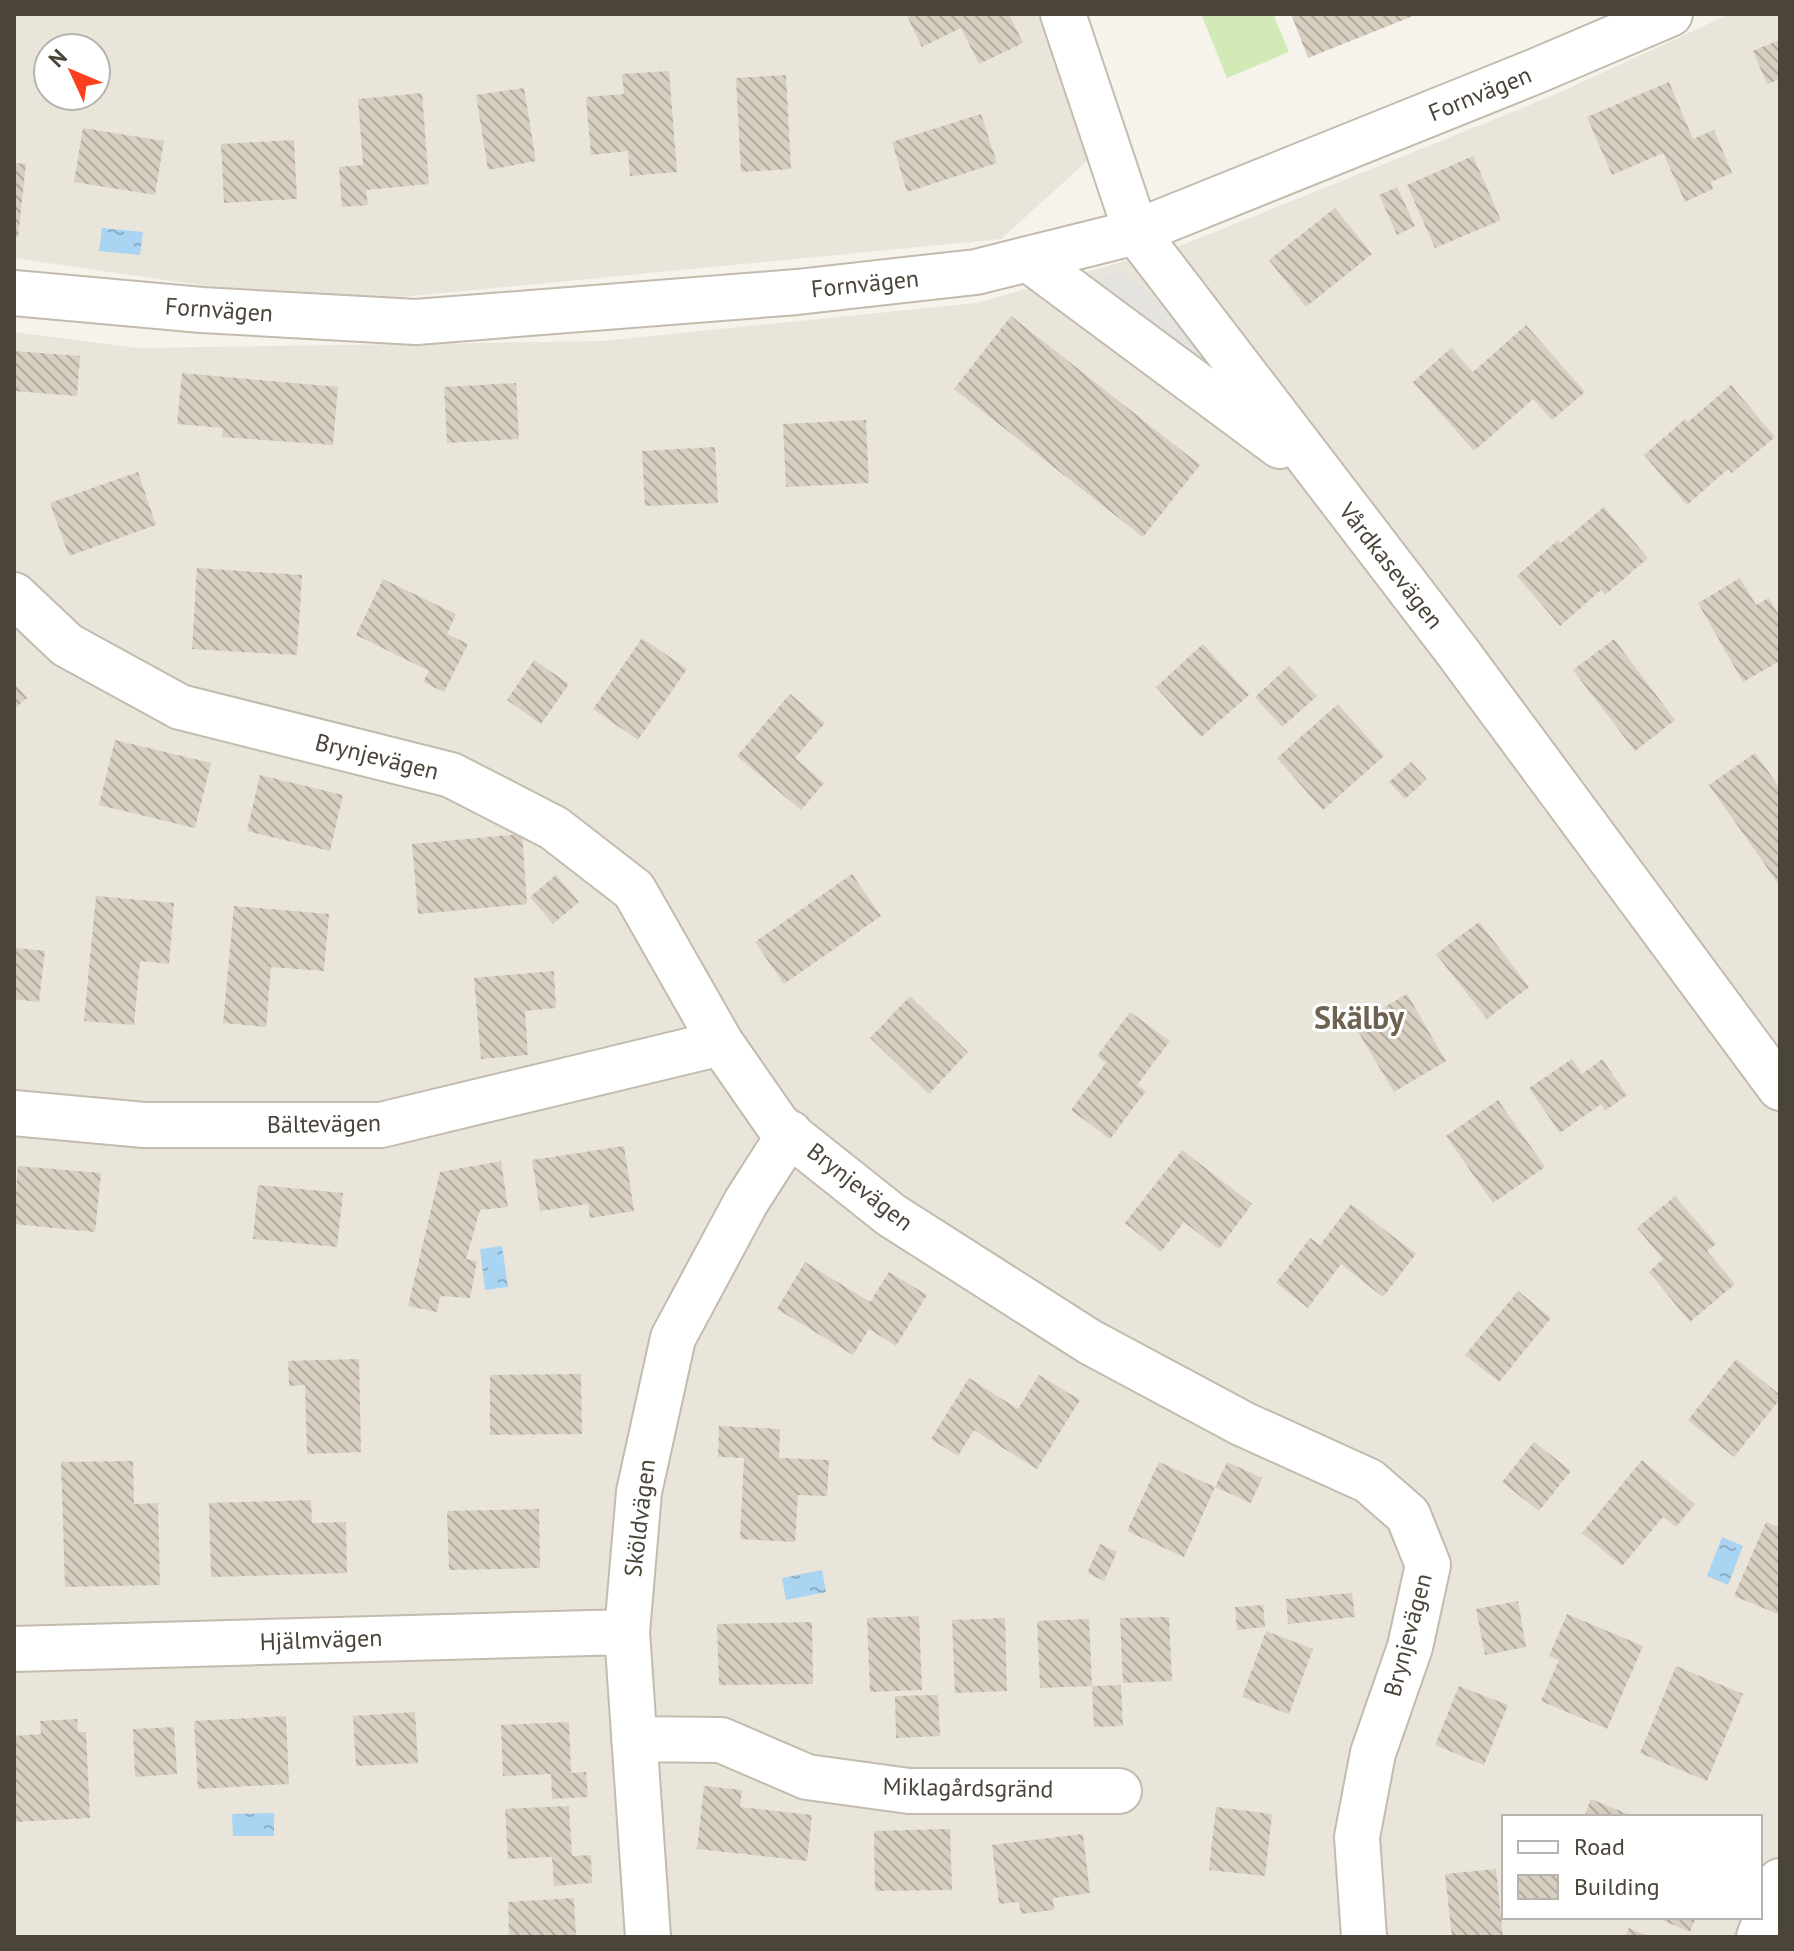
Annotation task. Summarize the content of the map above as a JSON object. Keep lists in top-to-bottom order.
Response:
{
  "streets": {
    "street": [
      "Fornvägen",
      "Vårdkasevägen",
      "Brynjevägen",
      "Bältevägen",
      "Sköldvägen",
      "Hjälmvägen",
      "Miklagårdsgränd"
    ]
  },
  "crossings": [
    ["Fornvägen", "Vårdkasevägen"],
    ["Brynjevägen", "Bältevägen"],
    ["Brynjevägen", "Sköldvägen"],
    ["Sköldvägen", "Hjälmvägen"],
    ["Sköldvägen", "Miklagårdsgränd"]
  ],
  "districts": ["Skälby"],
  "legend": ["Road", "Building"],
  "north": "top left"
}
